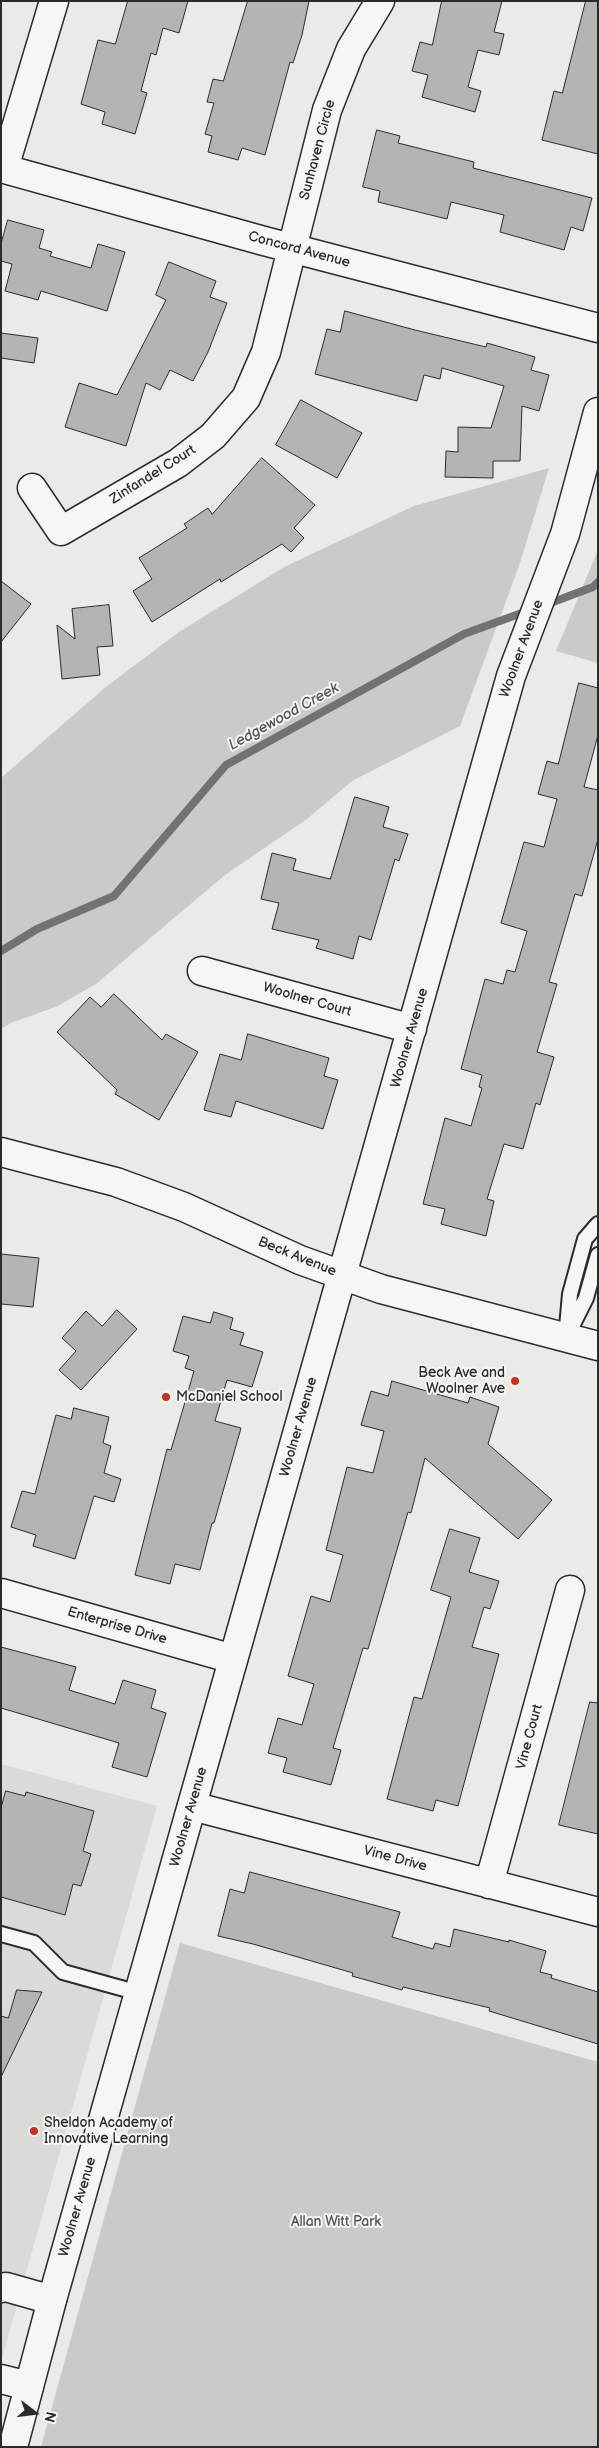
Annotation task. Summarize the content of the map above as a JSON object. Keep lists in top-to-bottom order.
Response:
{
  "streets": {
    "street": [
      "Sunhaven Circle",
      "Concord Avenue",
      "Zinfandel Court",
      "Woolner Avenue",
      "Woolner Court",
      "Beck Avenue",
      "Enterprise Drive",
      "Vine Court",
      "Vine Drive"
    ]
  },
  "crossings": [
    ["Sunhaven Circle", "Concord Avenue"],
    ["Sunhaven Circle", "Zinfandel Court"],
    ["Concord Avenue", "Zinfandel Court"],
    ["Woolner Avenue", "Woolner Court"],
    ["Woolner Avenue", "Beck Avenue"],
    ["Woolner Avenue", "Enterprise Drive"],
    ["Woolner Avenue", "Vine Drive"],
    ["Vine Court", "Vine Drive"]
  ],
  "water": ["Ledgewood Creek"],
  "parks": ["Allan Witt Park"],
  "places": ["Beck Ave and Woolner Ave", "McDaniel School", "Sheldon Academy of Innovative Learning"],
  "north": "right"
}
